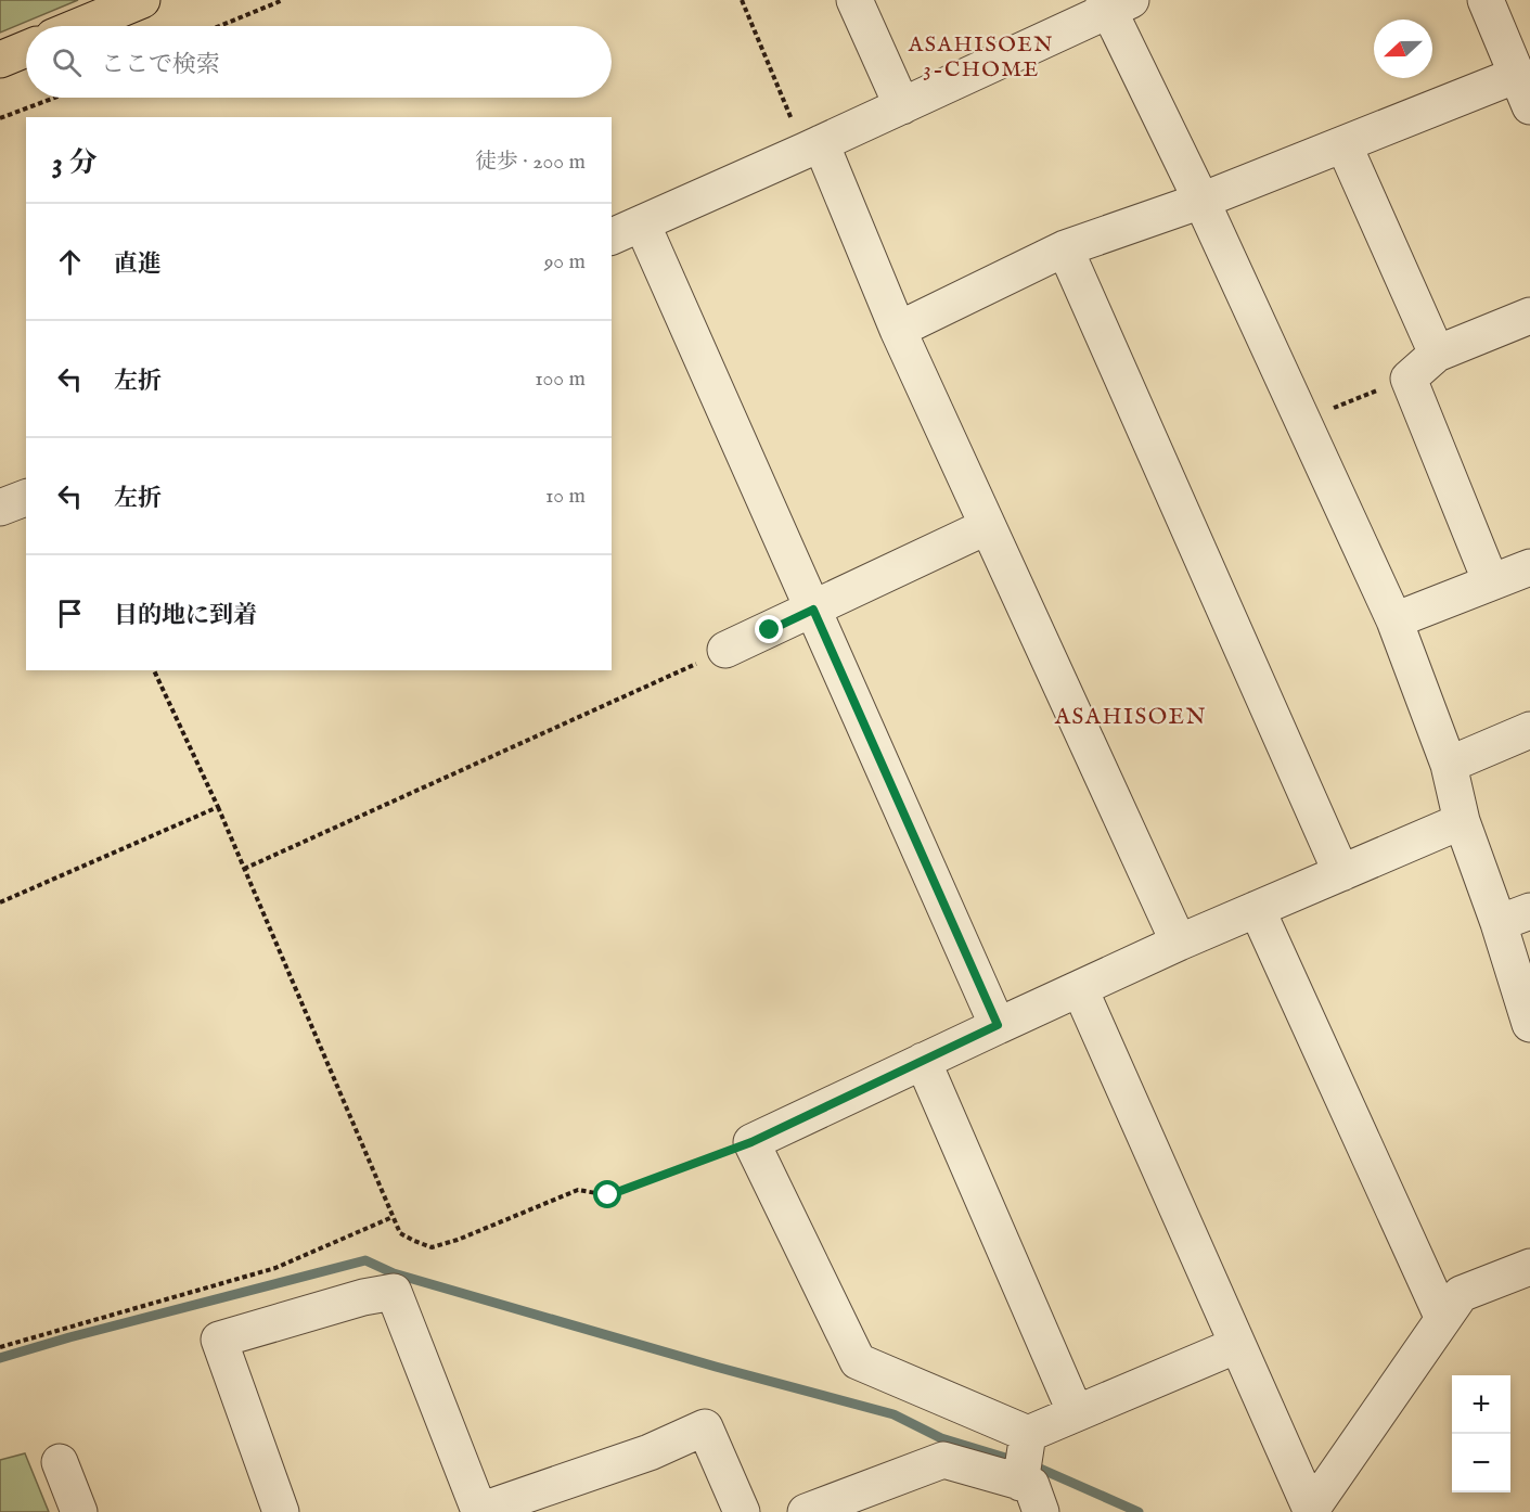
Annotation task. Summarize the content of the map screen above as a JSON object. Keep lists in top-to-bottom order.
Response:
{
  "districts": ["ASAHISOEN 3-CHOME", "ASAHISOEN"],
  "north": "left",
  "page": {
    "search": "ここで検索",
    "heading": ["3 分", "徒歩 · 200 m"],
    "list": [
      ["直進", "90 m"],
      ["左折", "100 m"],
      ["左折", "10 m"],
      "目的地に到着"
    ],
    "map_buttons": ["+", "−"]
  }
}
